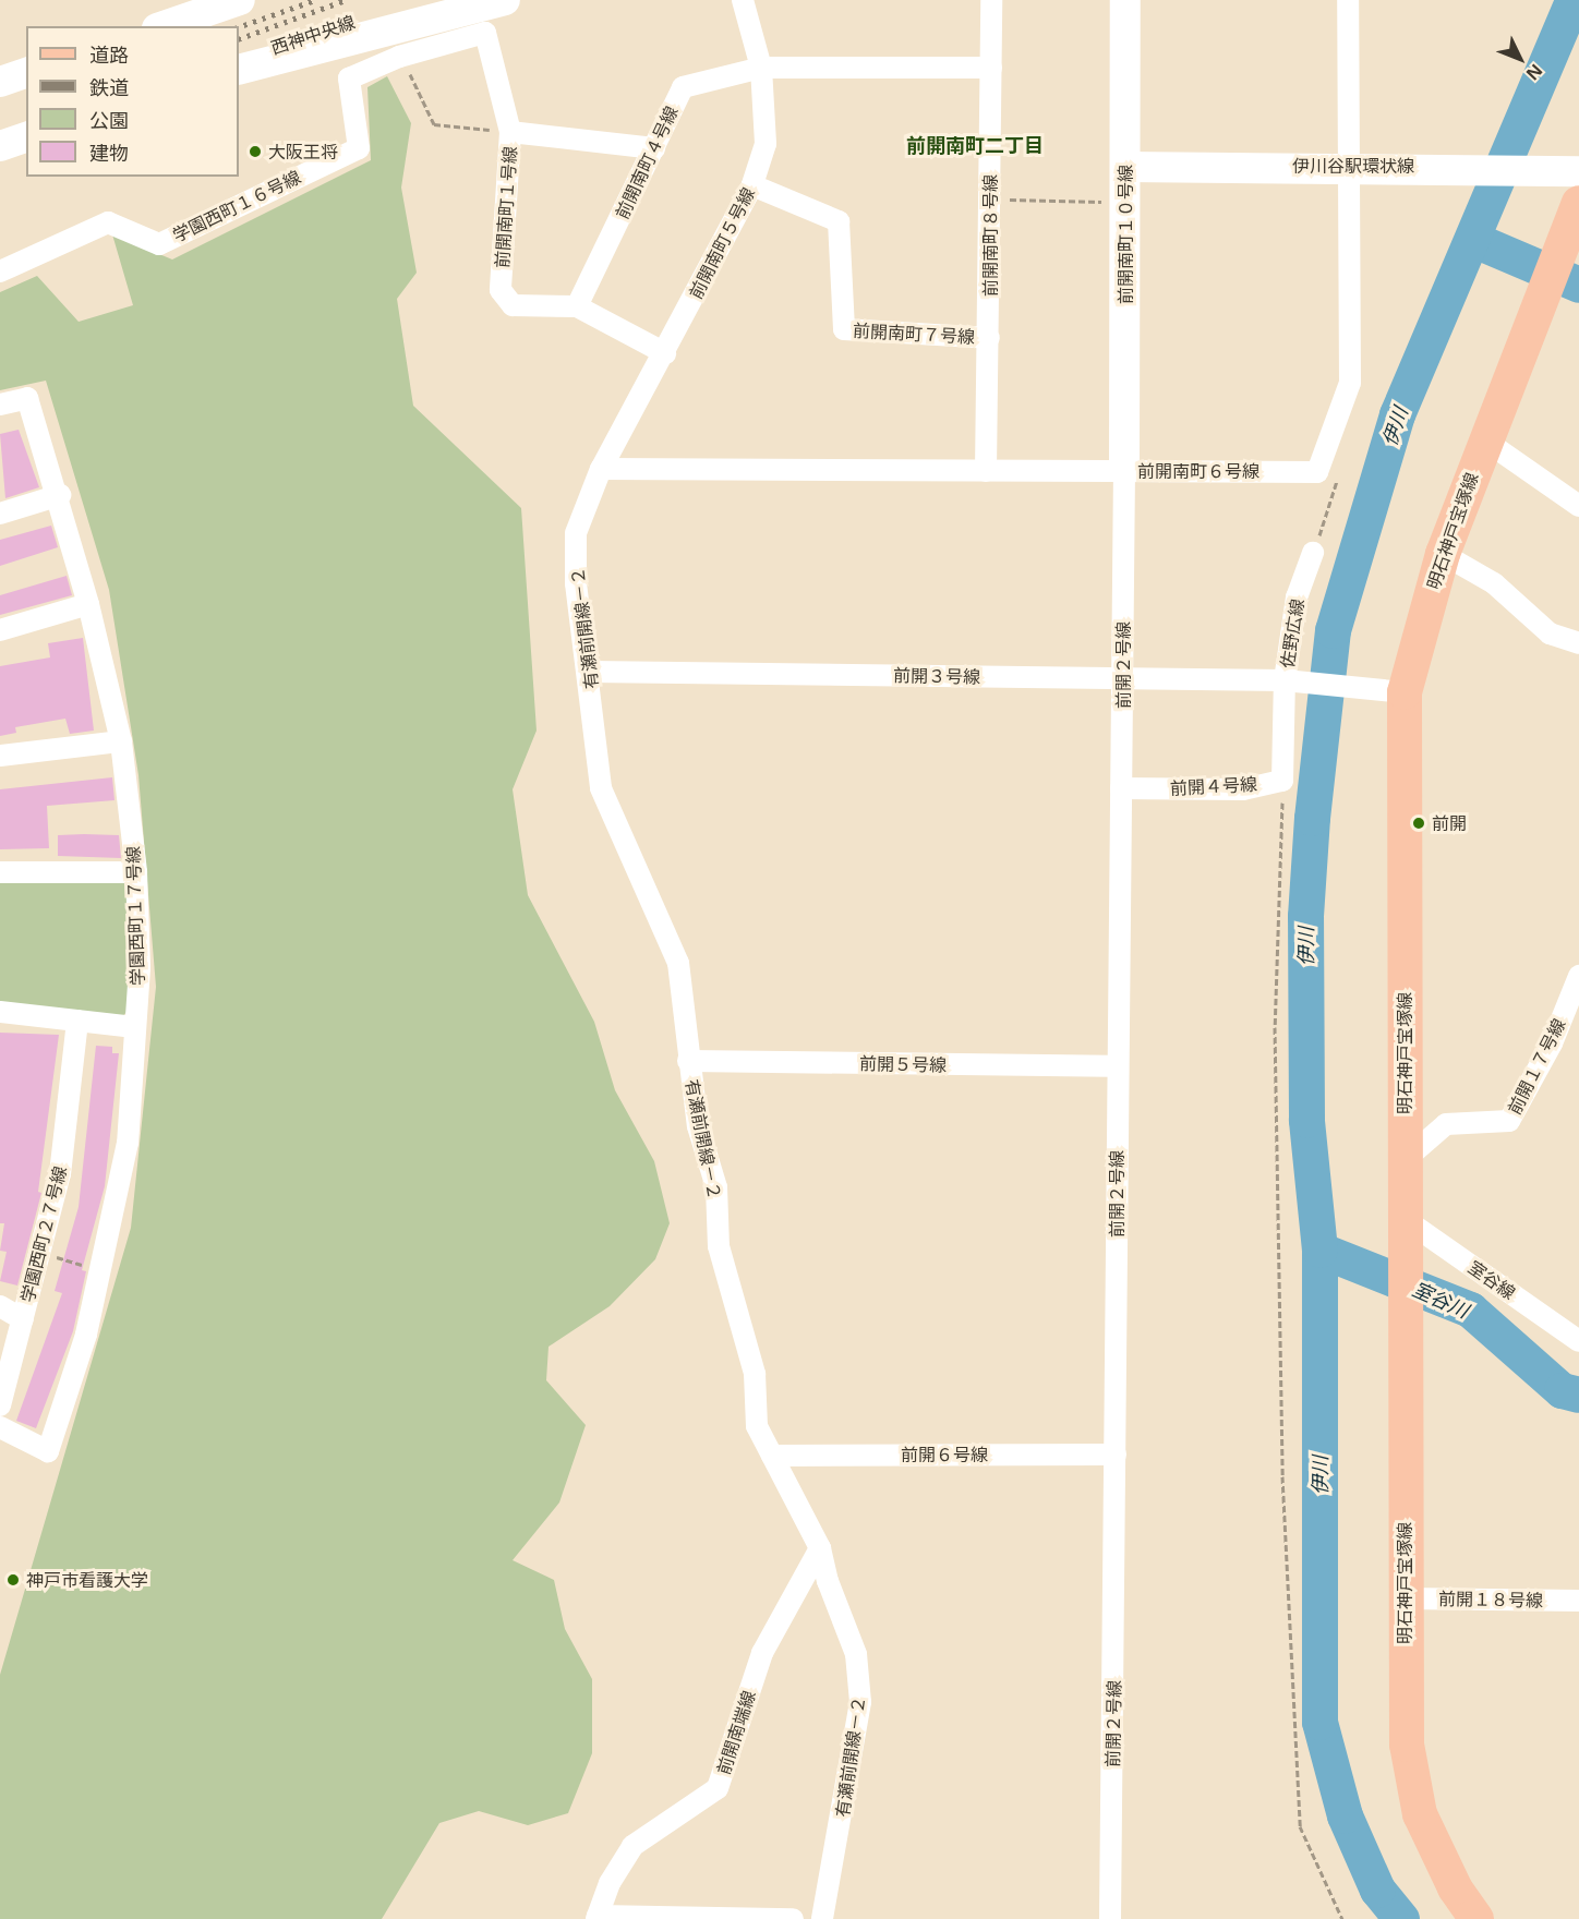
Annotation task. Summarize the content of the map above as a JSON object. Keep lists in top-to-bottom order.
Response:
{
  "streets": {
    "main road": ["明石神戸宝塚線"],
    "street": [
      "西神中央線",
      "前開南町４号線",
      "伊川谷駅環状線",
      "学園西町１６号線",
      "前開南町１号線",
      "前開南町１０号線",
      "前開南町８号線",
      "前開南町５号線",
      "前開南町７号線",
      "前開南町６号線",
      "有瀬前開線－２",
      "佐野広線",
      "前開２号線",
      "前開３号線",
      "前開４号線",
      "学園西町１７号線",
      "前開５号線",
      "前開１７号線",
      "学園西町２７号線",
      "室谷線",
      "前開６号線",
      "前開１８号線",
      "前開南端線"
    ]
  },
  "crossings": [
    ["前開南町４号線", "前開南町１号線"],
    ["前開南町４号線", "前開南町８号線"],
    ["前開南町４号線", "前開南町５号線"],
    ["伊川谷駅環状線", "前開南町１０号線"],
    ["伊川谷駅環状線", "前開南町６号線"],
    ["伊川谷駅環状線", "明石神戸宝塚線"],
    ["学園西町１６号線", "前開南町１号線"],
    ["前開南町１号線", "前開南町５号線"],
    ["前開南町１０号線", "前開南町６号線"],
    ["前開南町１０号線", "前開２号線"],
    ["前開南町８号線", "前開南町７号線"],
    ["前開南町８号線", "前開南町６号線"],
    ["前開南町５号線", "前開南町７号線"],
    ["前開南町５号線", "前開南町６号線"],
    ["前開南町５号線", "有瀬前開線－２"],
    ["前開南町６号線", "有瀬前開線－２"],
    ["前開南町６号線", "前開２号線"],
    ["明石神戸宝塚線", "佐野広線"],
    ["明石神戸宝塚線", "前開１７号線"],
    ["明石神戸宝塚線", "室谷線"],
    ["明石神戸宝塚線", "前開１８号線"],
    ["有瀬前開線－２", "前開３号線"],
    ["有瀬前開線－２", "前開５号線"],
    ["有瀬前開線－２", "前開６号線"],
    ["有瀬前開線－２", "前開南端線"],
    ["佐野広線", "前開３号線"],
    ["佐野広線", "前開４号線"],
    ["前開２号線", "前開３号線"],
    ["前開２号線", "前開４号線"],
    ["前開２号線", "前開５号線"],
    ["前開２号線", "前開６号線"],
    ["前開３号線", "前開４号線"]
  ],
  "districts": ["前開南町二丁目"],
  "water": ["伊川", "室谷川"],
  "places": ["大阪王将", "前開", "神戸市看護大学"],
  "legend": [
    "道路",
    "鉄道",
    "公園",
    "建物"
  ],
  "north": "bottom right"
}
